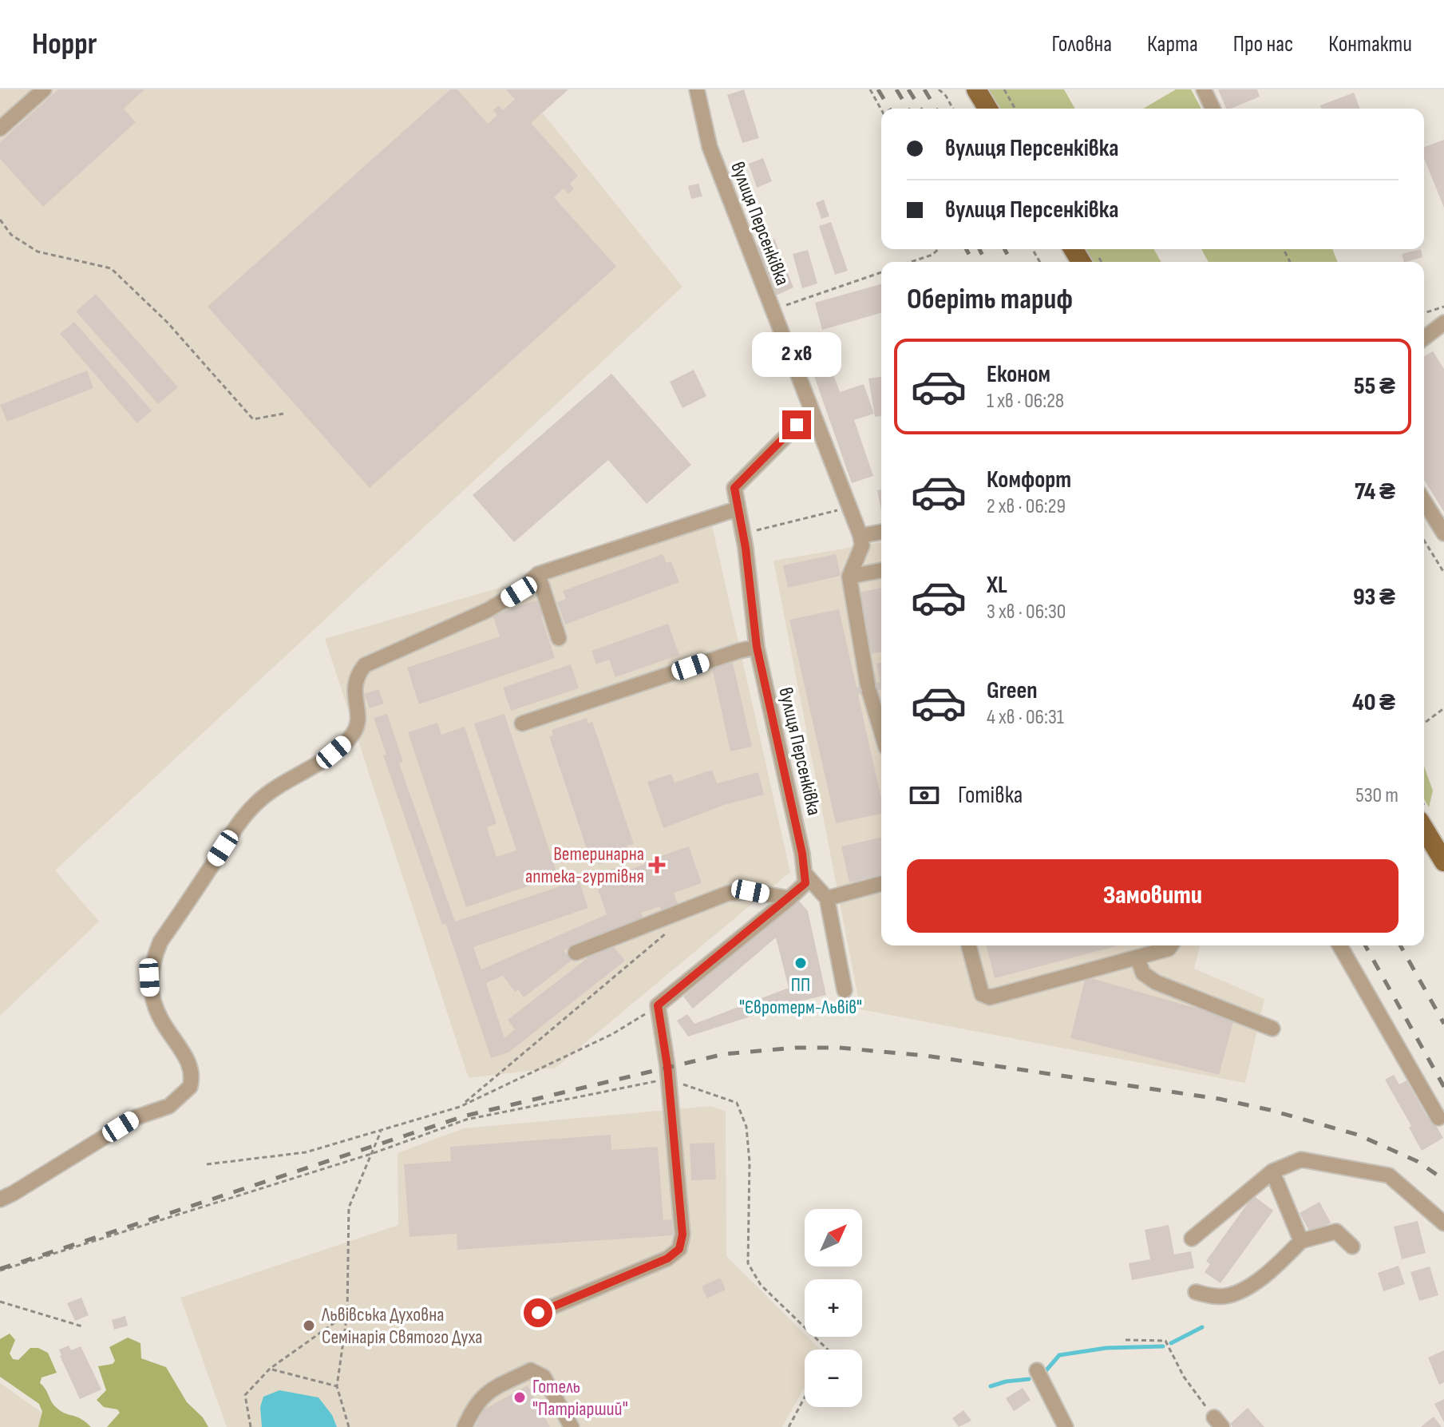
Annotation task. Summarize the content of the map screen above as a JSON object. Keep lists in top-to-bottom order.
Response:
{
  "streets": {
    "street": ["вулиця Персенківка"]
  },
  "places": {
    "health": ["Ветеринарна аптека-гуртівня"],
    "other": ["ПП \"Євротерм-Львів\"", "Львівська Духовна Семінарія Святого Духа", "Готель \"Патріарший\""]
  },
  "north": "top right",
  "page": {
    "header": "Hoppr",
    "nav": [
      "Головна",
      "Карта",
      "Про нас",
      "Контакти"
    ],
    "banner": ["вулиця Персенківка", "вулиця Персенківка"],
    "heading": "Оберіть тариф",
    "bubble": "2 хв",
    "list": [
      {
        "name": "Економ",
        "note": "1 хв · 06:28",
        "value": "55 ₴"
      },
      {
        "name": "Комфорт",
        "note": "2 хв · 06:29",
        "value": "74 ₴"
      },
      {
        "name": "XL",
        "note": "3 хв · 06:30",
        "value": "93 ₴"
      },
      {
        "name": "Green",
        "note": "4 хв · 06:31",
        "value": "40 ₴"
      }
    ],
    "pay": ["Готівка", "530 m"],
    "buttons": "Замовити",
    "map_buttons": ["+", "−"]
  }
}
